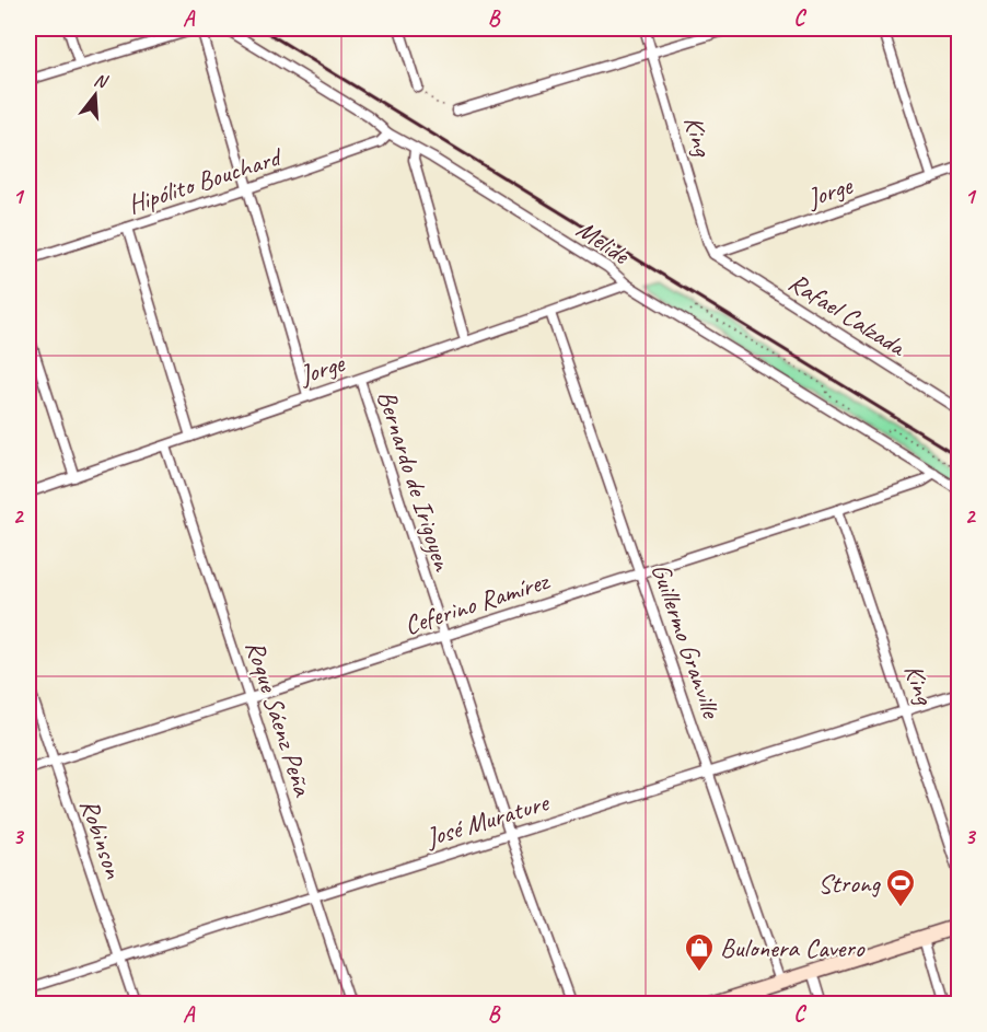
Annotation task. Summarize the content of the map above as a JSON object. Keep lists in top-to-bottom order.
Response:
{
  "streets": {
    "street": [
      "King",
      "Hipólito Bouchard",
      "Jorge",
      "Melide",
      "Rafael Calzada",
      "Bernardo de Irigoyen",
      "Ceferino Ramírez",
      "Guillermo Granville",
      "Roque Sáenz Peña",
      "José Murature",
      "Robinson"
    ]
  },
  "crossings": [
    ["King", "Jorge"],
    ["King", "Rafael Calzada"],
    ["King", "Ceferino Ramírez"],
    ["King", "José Murature"],
    ["Hipólito Bouchard", "Melide"],
    ["Jorge", "Melide"],
    ["Jorge", "Rafael Calzada"],
    ["Jorge", "Bernardo de Irigoyen"],
    ["Jorge", "Guillermo Granville"],
    ["Jorge", "Roque Sáenz Peña"],
    ["Melide", "Ceferino Ramírez"],
    ["Bernardo de Irigoyen", "Ceferino Ramírez"],
    ["Bernardo de Irigoyen", "José Murature"],
    ["Ceferino Ramírez", "Guillermo Granville"],
    ["Ceferino Ramírez", "Roque Sáenz Peña"],
    ["Ceferino Ramírez", "Robinson"],
    ["Guillermo Granville", "José Murature"],
    ["Roque Sáenz Peña", "José Murature"],
    ["José Murature", "Robinson"]
  ],
  "places": {
    "sports": ["Strong"],
    "shop": ["Bulonera Cavero"]
  },
  "north": "top",
  "grid": {
    "columns": ["A", "B", "C"],
    "rows": ["1", "2", "3"]
  }
}
